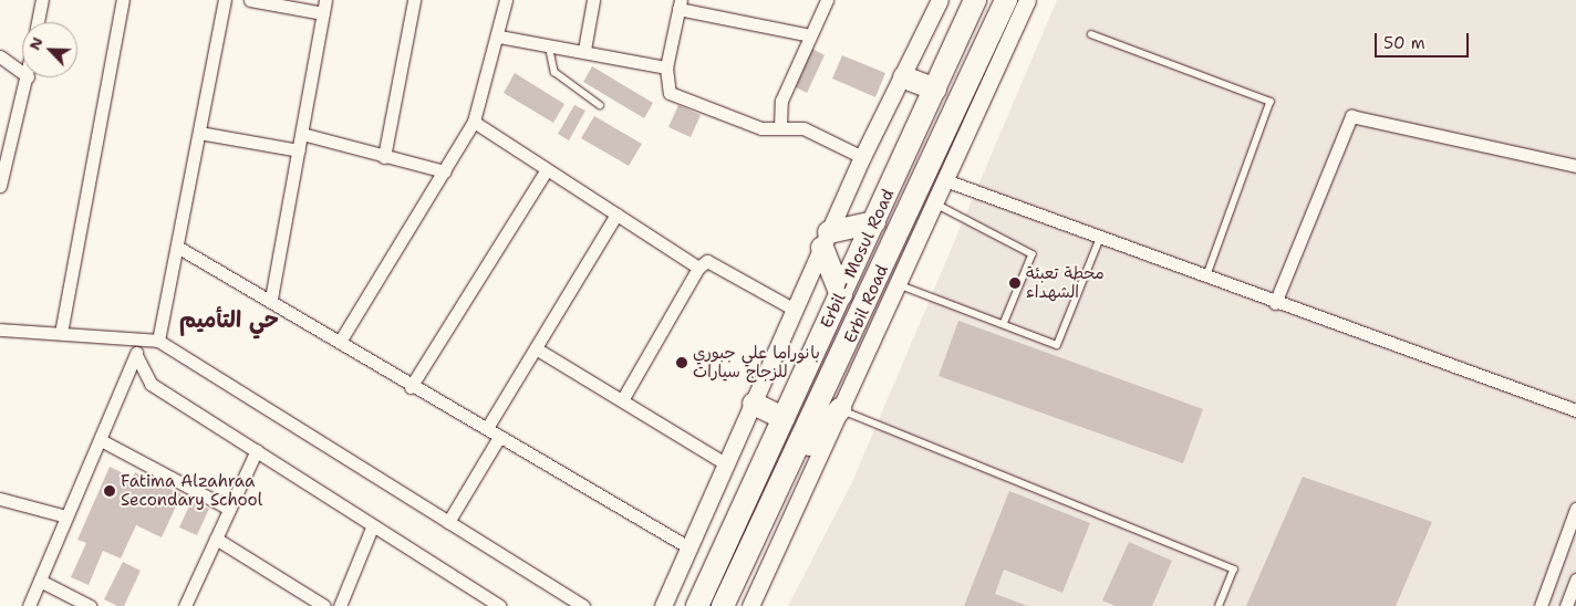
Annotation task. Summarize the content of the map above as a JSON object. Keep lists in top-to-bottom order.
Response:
{
  "streets": {
    "highway": ["Erbil - Mosul Road", "Erbil Road"]
  },
  "districts": ["حي التأميم"],
  "places": ["محطة تعبئة الشهداء", "بانوراما علي جبوري للزجاج سيارات", "Fatima Alzahraa Secondary School"],
  "scale_bar": "50 m",
  "north": "top left"
}
